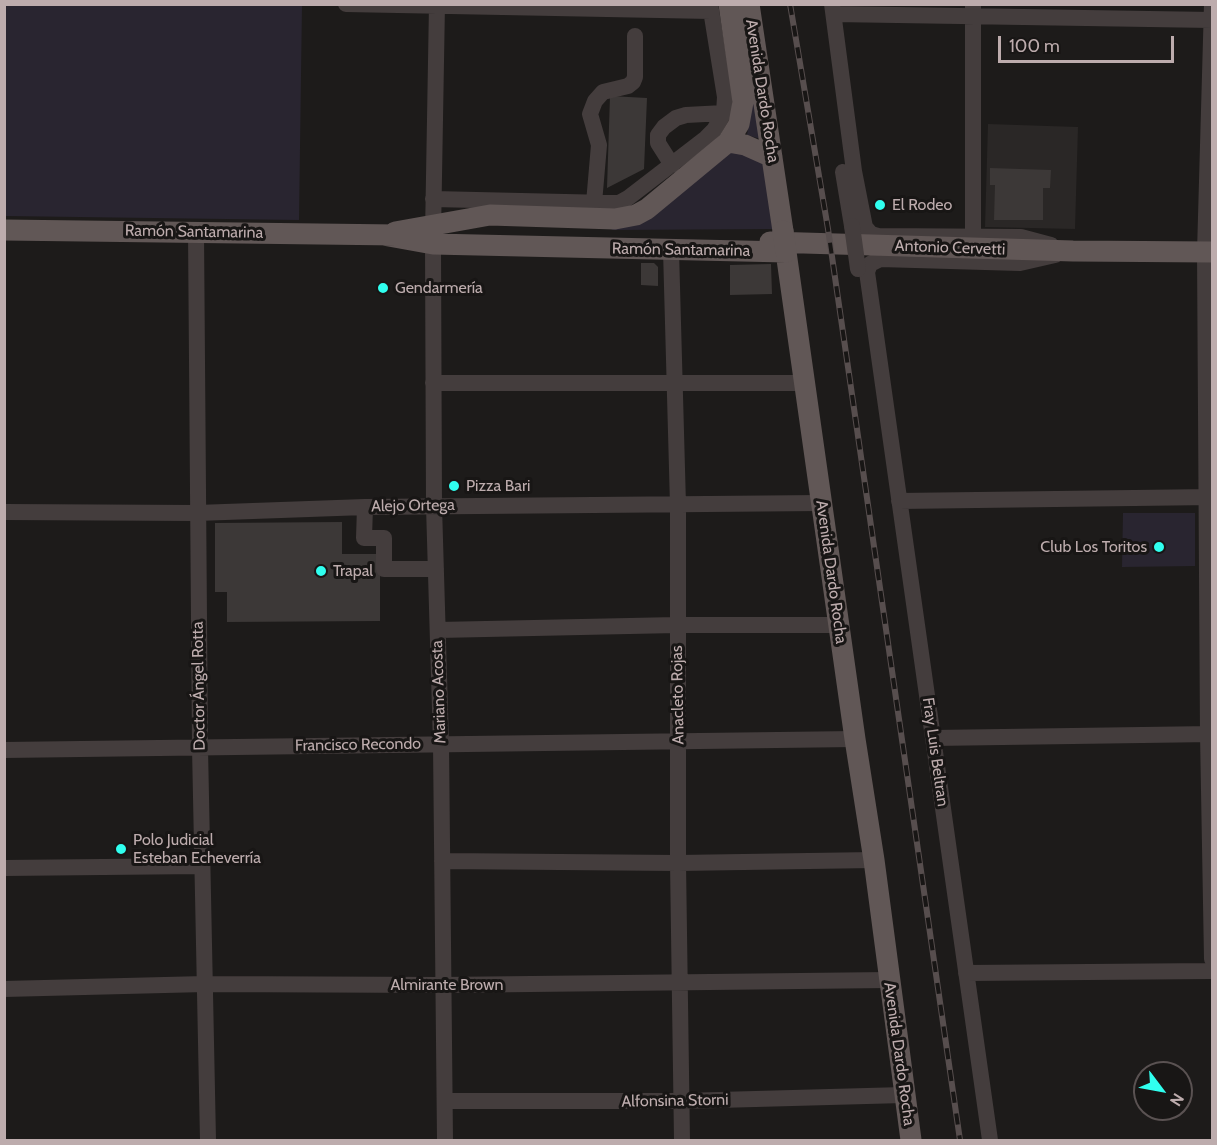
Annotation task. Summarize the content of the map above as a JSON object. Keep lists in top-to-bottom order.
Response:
{
  "streets": {
    "main road": ["Avenida Dardo Rocha", "Ramón Santamarina", "Antonio Cervetti"],
    "street": [
      "Alejo Ortega",
      "Doctor Ángel Rotta",
      "Mariano Acosta",
      "Anacleto Rojas",
      "Francisco Recondo",
      "Fray Luis Beltran",
      "Almirante Brown",
      "Alfonsina Storni"
    ]
  },
  "crossings": [
    ["Avenida Dardo Rocha", "Ramón Santamarina"],
    ["Avenida Dardo Rocha", "Alejo Ortega"],
    ["Avenida Dardo Rocha", "Francisco Recondo"],
    ["Avenida Dardo Rocha", "Almirante Brown"],
    ["Avenida Dardo Rocha", "Alfonsina Storni"],
    ["Ramón Santamarina", "Antonio Cervetti"],
    ["Ramón Santamarina", "Doctor Ángel Rotta"],
    ["Ramón Santamarina", "Mariano Acosta"],
    ["Ramón Santamarina", "Anacleto Rojas"],
    ["Antonio Cervetti", "Fray Luis Beltran"],
    ["Alejo Ortega", "Doctor Ángel Rotta"],
    ["Alejo Ortega", "Mariano Acosta"],
    ["Alejo Ortega", "Anacleto Rojas"],
    ["Doctor Ángel Rotta", "Francisco Recondo"],
    ["Doctor Ángel Rotta", "Almirante Brown"],
    ["Mariano Acosta", "Francisco Recondo"],
    ["Mariano Acosta", "Almirante Brown"],
    ["Mariano Acosta", "Alfonsina Storni"],
    ["Anacleto Rojas", "Francisco Recondo"],
    ["Anacleto Rojas", "Almirante Brown"],
    ["Anacleto Rojas", "Alfonsina Storni"]
  ],
  "places": [
    "El Rodeo",
    "Gendarmería",
    "Pizza Bari",
    "Club Los Toritos",
    "Trapal",
    "Polo Judicial Esteban Echeverría"
  ],
  "scale_bar": "100 m",
  "north": "bottom right"
}
